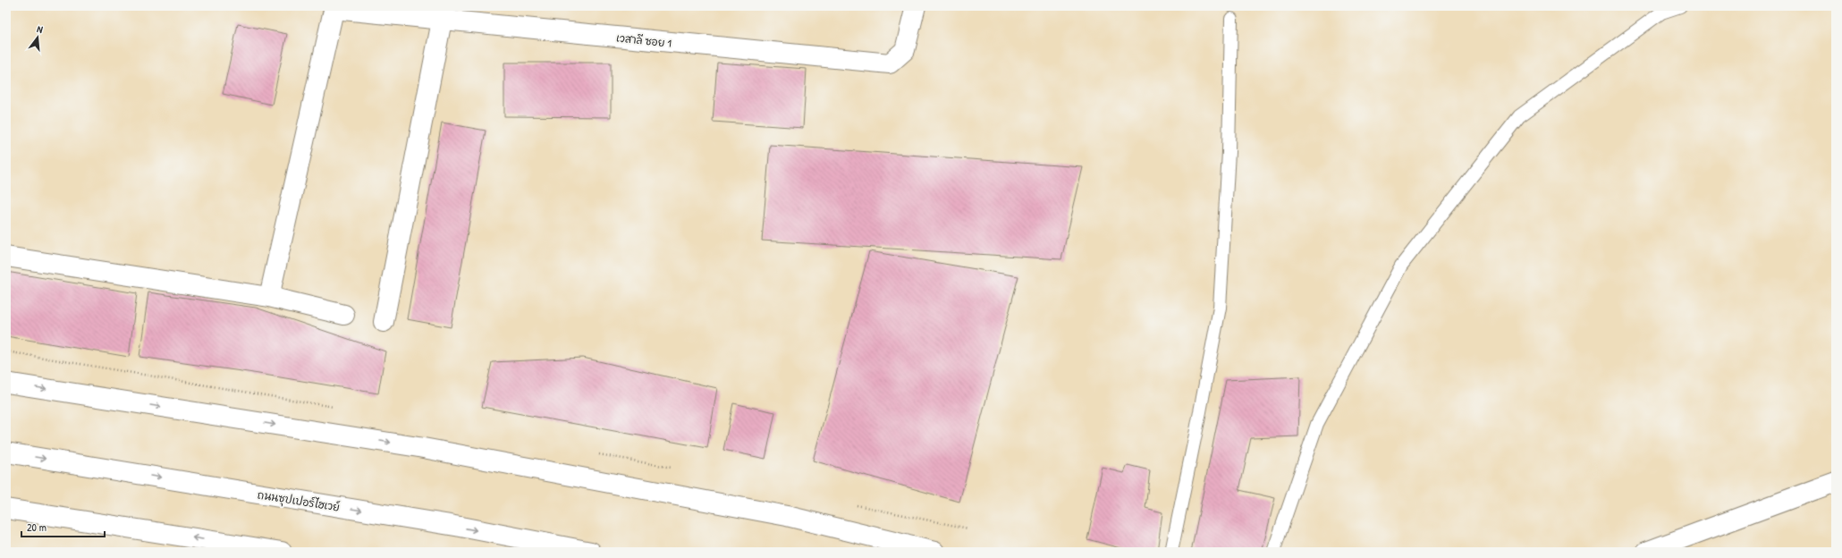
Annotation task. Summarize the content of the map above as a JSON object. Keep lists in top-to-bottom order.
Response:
{
  "streets": {
    "main road": ["เวสาลี ซอย 1", "ถนนซุปเปอร์ไฮเวย์"]
  },
  "scale_bar": "20 m",
  "north": "top"
}
